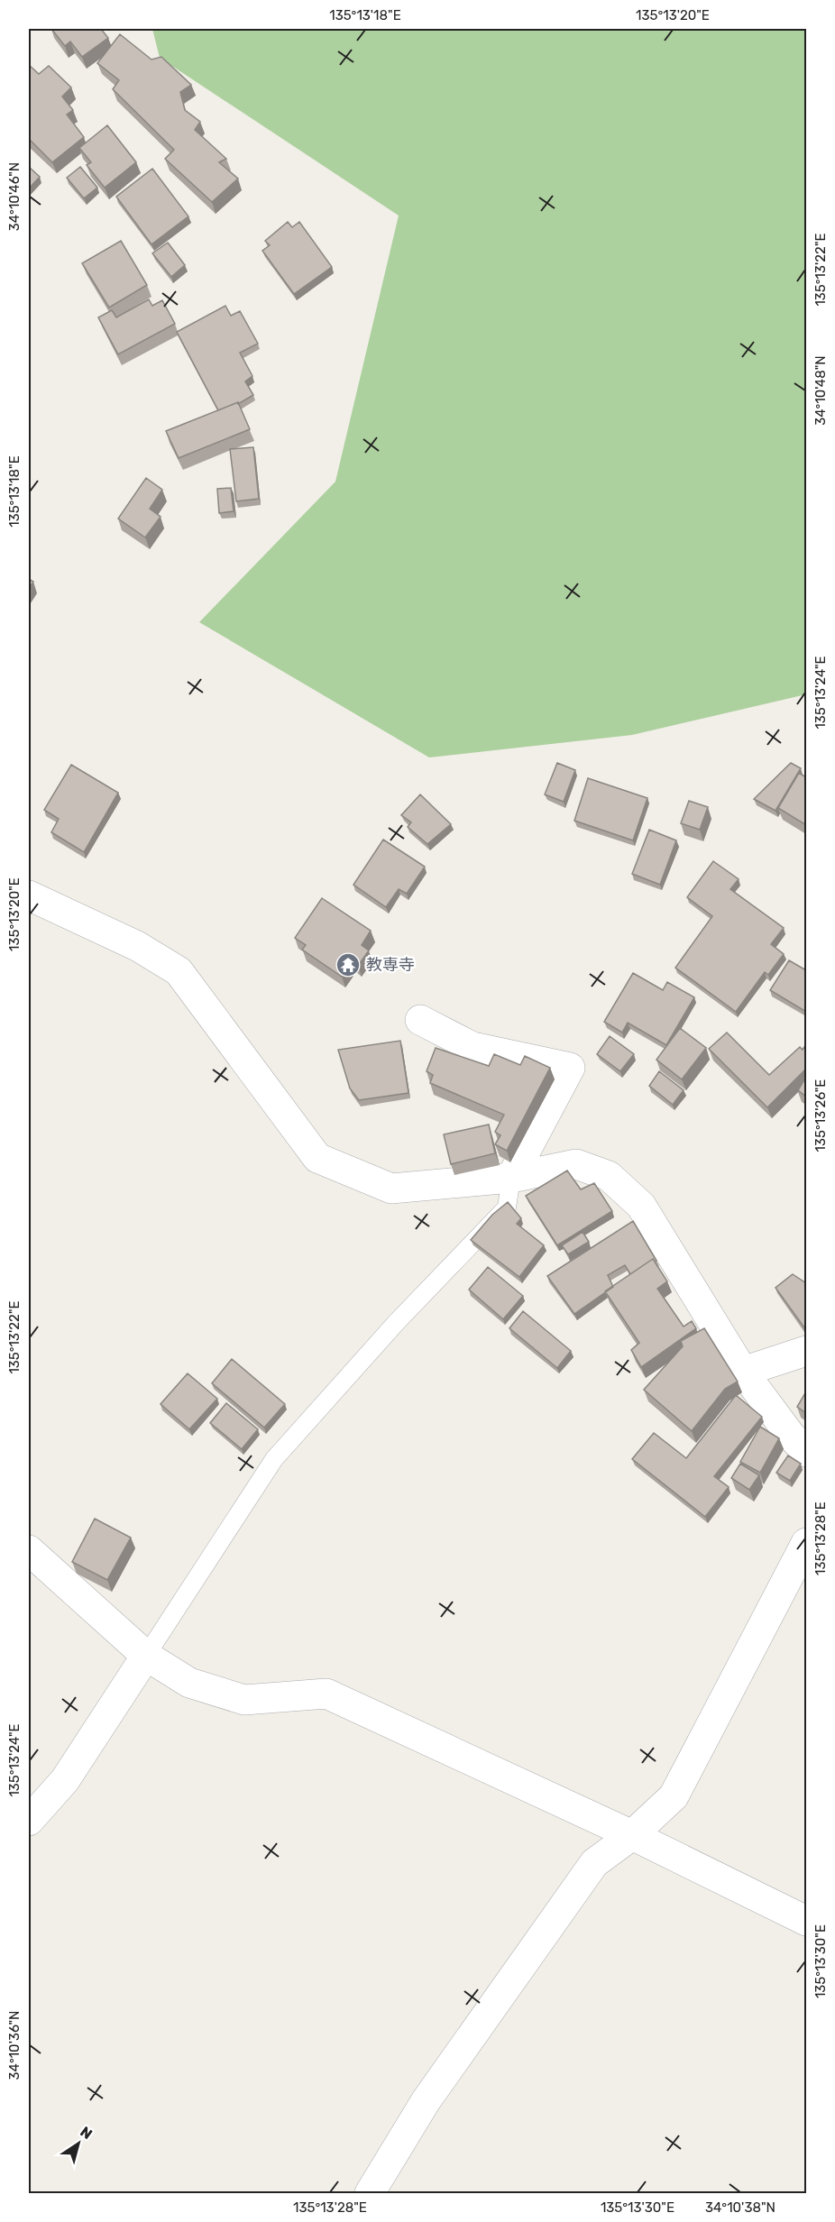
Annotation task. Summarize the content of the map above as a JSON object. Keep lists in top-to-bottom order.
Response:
{
  "places": {
    "temple": ["教専寺"]
  },
  "north": "top right",
  "coordinates": [
    "135°13'18\"E",
    "135°13'20\"E",
    "34°10'46\"N",
    "135°13'22\"E",
    "34°10'48\"N",
    "135°13'24\"E",
    "135°13'26\"E",
    "135°13'28\"E",
    "135°13'30\"E",
    "34°10'36\"N",
    "34°10'38\"N"
  ]
}
